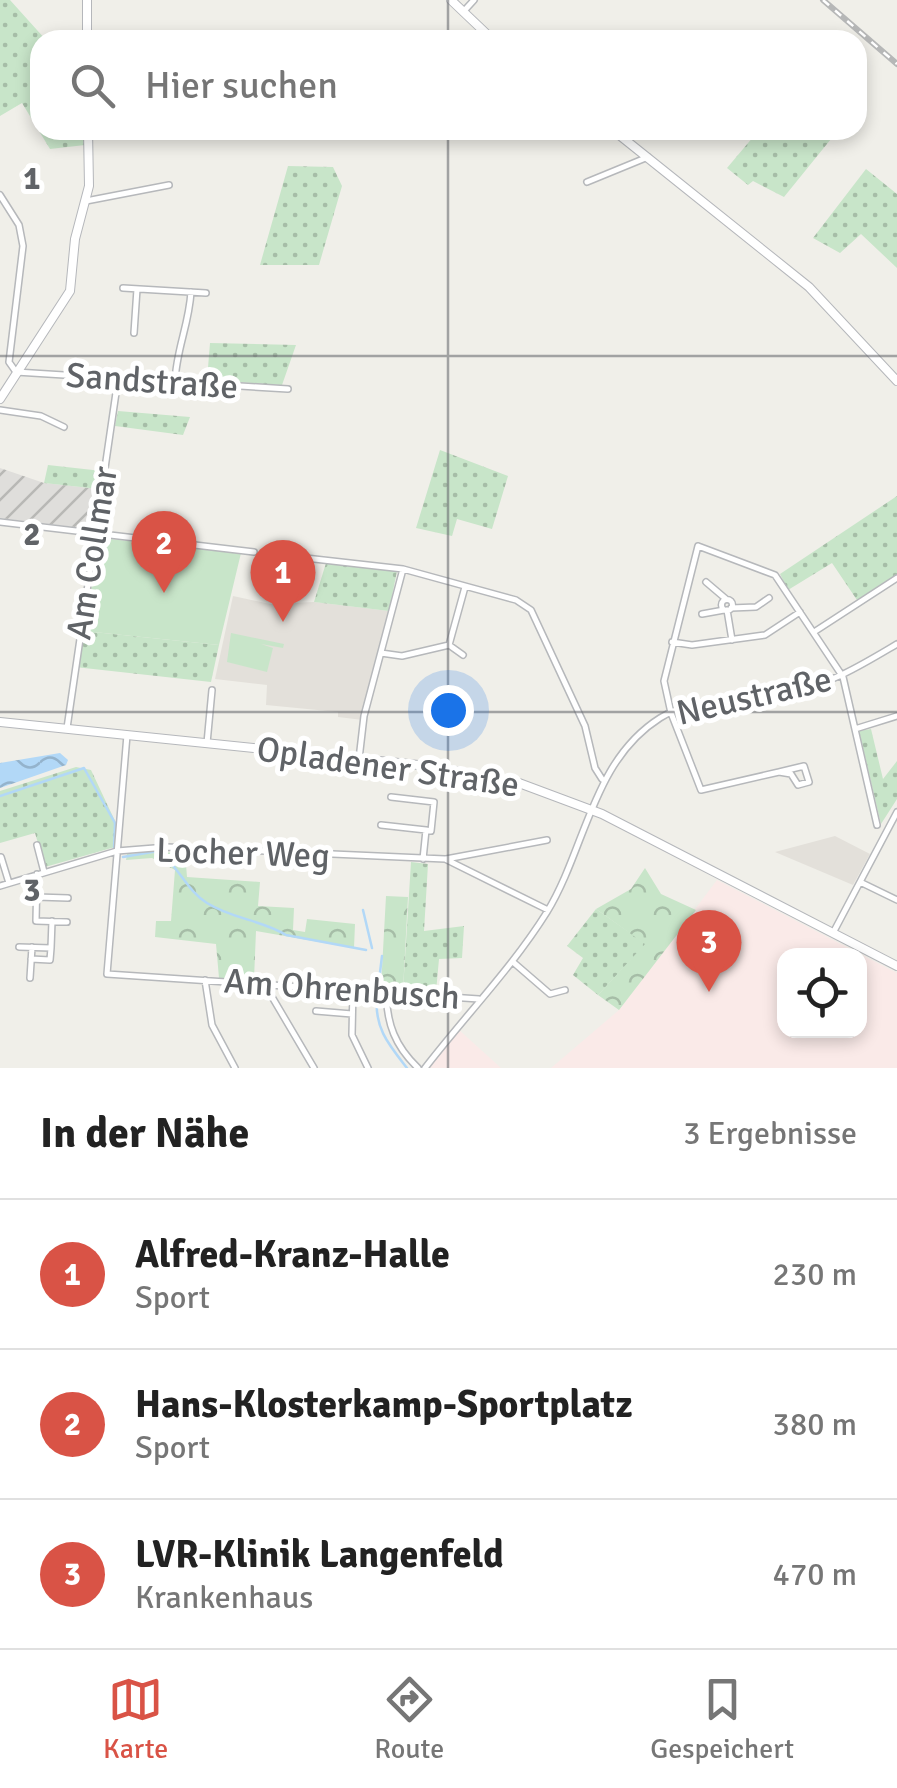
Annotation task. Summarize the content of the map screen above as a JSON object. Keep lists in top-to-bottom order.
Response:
{
  "streets": {
    "main road": ["Opladener Straße"],
    "street": [
      "Sandstraße",
      "Am Collmar",
      "Neustraße",
      "Locher Weg",
      "Am Ohrenbusch"
    ]
  },
  "crossings": [
    ["Sandstraße", "Am Collmar"],
    ["Am Collmar", "Opladener Straße"],
    ["Neustraße", "Opladener Straße"],
    ["Neustraße", "Locher Weg"],
    ["Neustraße", "Am Ohrenbusch"],
    ["Locher Weg", "Am Ohrenbusch"]
  ],
  "page": {
    "search": "Hier suchen",
    "pins": ["2", "1", "3"],
    "heading": ["In der Nähe", "3 Ergebnisse"],
    "list": [
      {
        "mark": "1",
        "name": "Alfred-Kranz-Halle",
        "note": "Sport",
        "value": "230 m"
      },
      {
        "mark": "2",
        "name": "Hans-Klosterkamp-Sportplatz",
        "note": "Sport",
        "value": "380 m"
      },
      {
        "mark": "3",
        "name": "LVR-Klinik Langenfeld",
        "note": "Krankenhaus",
        "value": "470 m"
      }
    ],
    "nav": ["Karte", "Route", "Gespeichert"]
  },
  "grid": {
    "rows": ["1", "2", "3"]
  }
}
